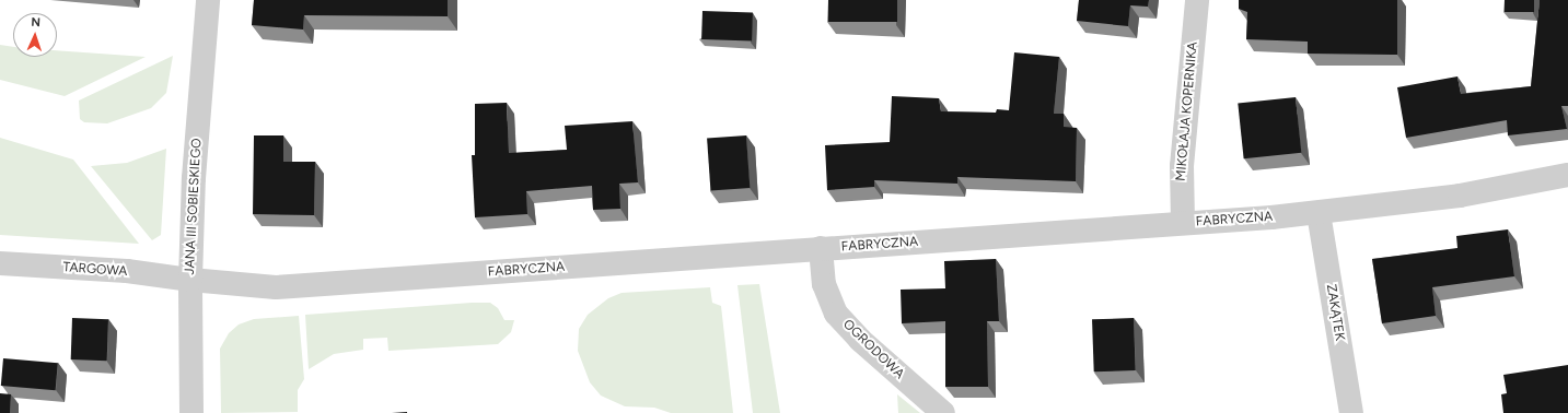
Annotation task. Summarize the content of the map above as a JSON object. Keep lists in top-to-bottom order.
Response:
{
  "streets": {
    "street": [
      "MIKOŁAJA KOPERNIKA",
      "JANA III SOBIESKIEGO",
      "FABRYCZNA",
      "TARGOWA",
      "ZAKĄTEK",
      "OGRODOWA"
    ]
  },
  "crossings": [
    ["MIKOŁAJA KOPERNIKA", "FABRYCZNA"],
    ["JANA III SOBIESKIEGO", "FABRYCZNA"],
    ["JANA III SOBIESKIEGO", "TARGOWA"],
    ["FABRYCZNA", "TARGOWA"],
    ["FABRYCZNA", "ZAKĄTEK"],
    ["FABRYCZNA", "OGRODOWA"]
  ],
  "north": "top"
}
